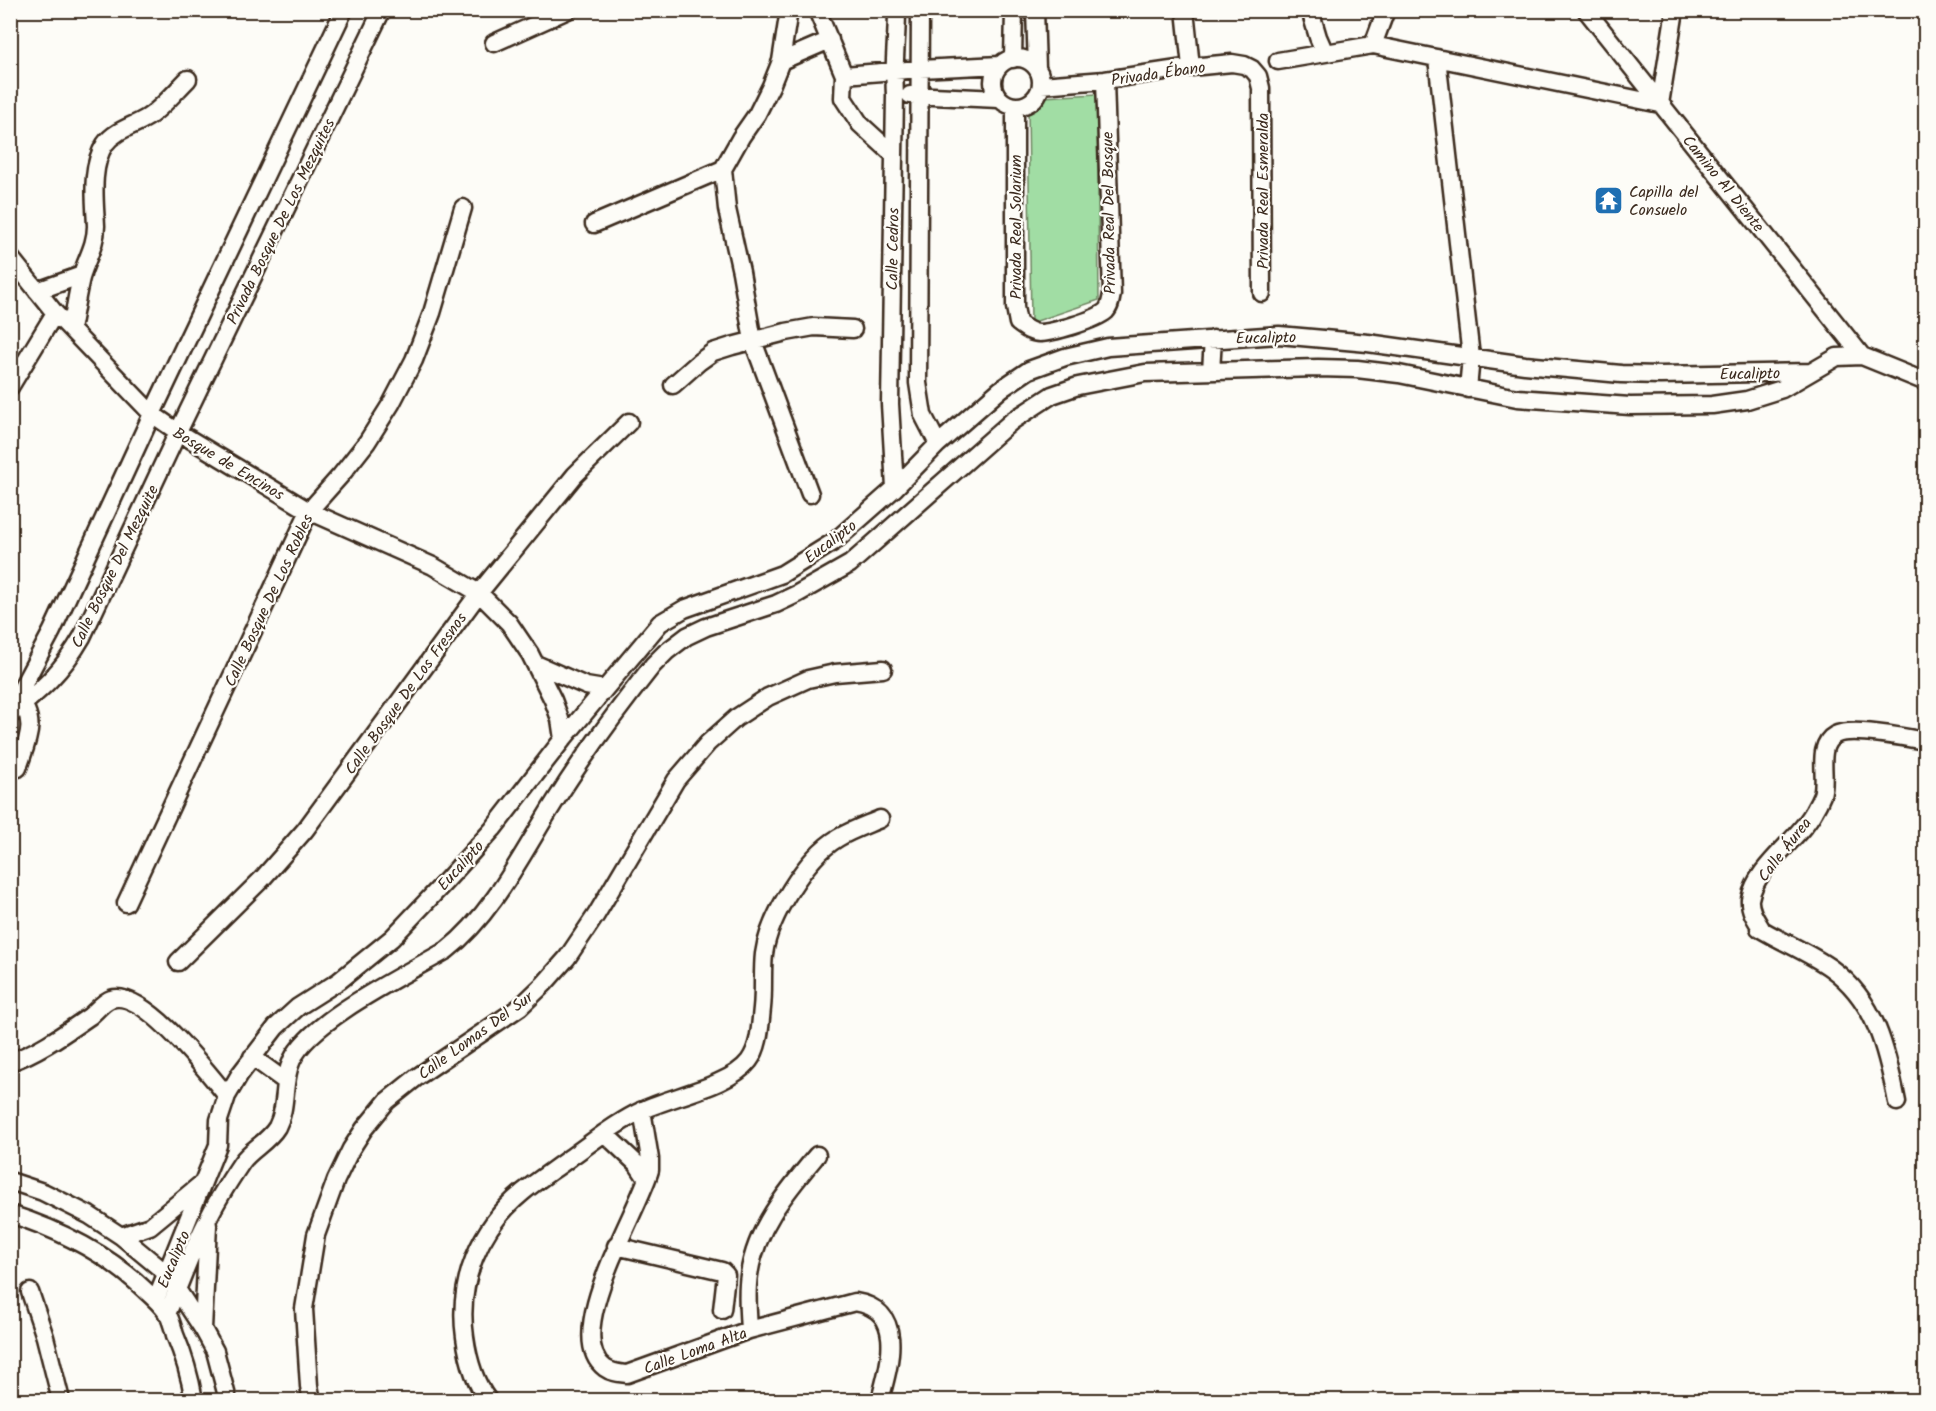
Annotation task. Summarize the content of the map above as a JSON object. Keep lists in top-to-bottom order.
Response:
{
  "streets": {
    "street": [
      "Privada Ébano",
      "Camino Al Diente",
      "Privada Real Esmeralda",
      "Privada Real Del Bosque",
      "Privada Bosque De Los Mezquites",
      "Privada Real Solarium",
      "Calle Cedros",
      "Eucalipto",
      "Bosque de Encinos",
      "Calle Bosque Del Mezquite",
      "Calle Bosque De Los Robles",
      "Calle Bosque De Los Fresnos",
      "Calle Áurea",
      "Calle Lomas Del Sur",
      "Calle Loma Alta"
    ]
  },
  "crossings": [
    ["Privada Ébano", "Privada Real Esmeralda"],
    ["Privada Ébano", "Privada Real Del Bosque"],
    ["Privada Ébano", "Privada Real Solarium"],
    ["Camino Al Diente", "Eucalipto"],
    ["Privada Real Del Bosque", "Privada Real Solarium"],
    ["Privada Bosque De Los Mezquites", "Bosque de Encinos"],
    ["Privada Bosque De Los Mezquites", "Calle Bosque Del Mezquite"],
    ["Calle Cedros", "Eucalipto"],
    ["Eucalipto", "Bosque de Encinos"],
    ["Bosque de Encinos", "Calle Bosque Del Mezquite"],
    ["Bosque de Encinos", "Calle Bosque De Los Robles"],
    ["Bosque de Encinos", "Calle Bosque De Los Fresnos"]
  ],
  "places": {
    "temple": ["Capilla del Consuelo"]
  }
}
